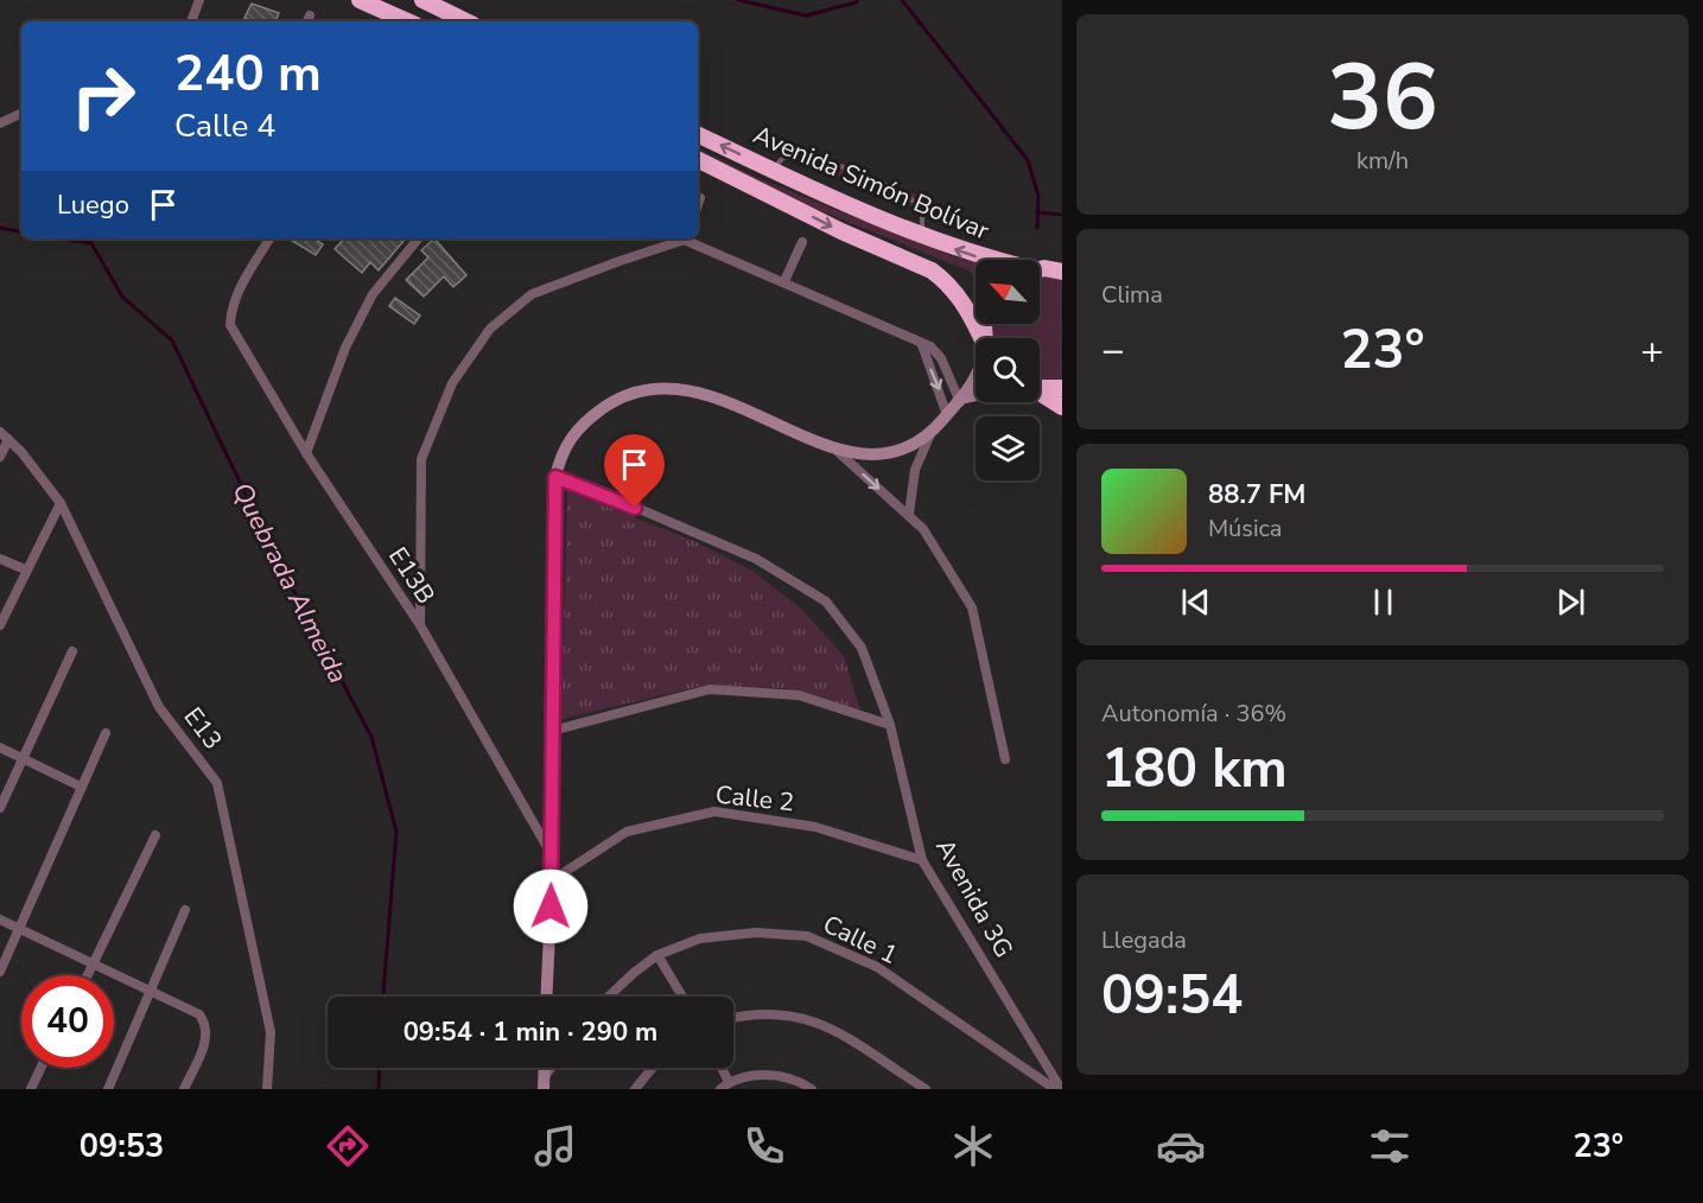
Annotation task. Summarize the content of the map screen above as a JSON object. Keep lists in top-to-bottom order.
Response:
{
  "streets": {
    "highway": ["Avenida Simón Bolívar"],
    "street": [
      "E13B",
      "E13",
      "Calle 2",
      "Avenida 3G",
      "Calle 1"
    ]
  },
  "crossings": [
    ["Calle 2", "Avenida 3G"]
  ],
  "water": ["Quebrada Almeida"],
  "north": "top left",
  "page": {
    "tile": [
      ["36", "km/h"],
      "Clima",
      ["Autonomía · 36%", "180 km"],
      ["Llegada", "09:54"]
    ],
    "turn": ["240 m", "Calle 4"],
    "then": "Luego",
    "heat": ["−", "23°", "+"],
    "song": ["88.7 FM", "Música"],
    "limit": "40",
    "trip": "09:54 · 1 min · 290 m",
    "tabs": ["09:53", "23°"]
  }
}
